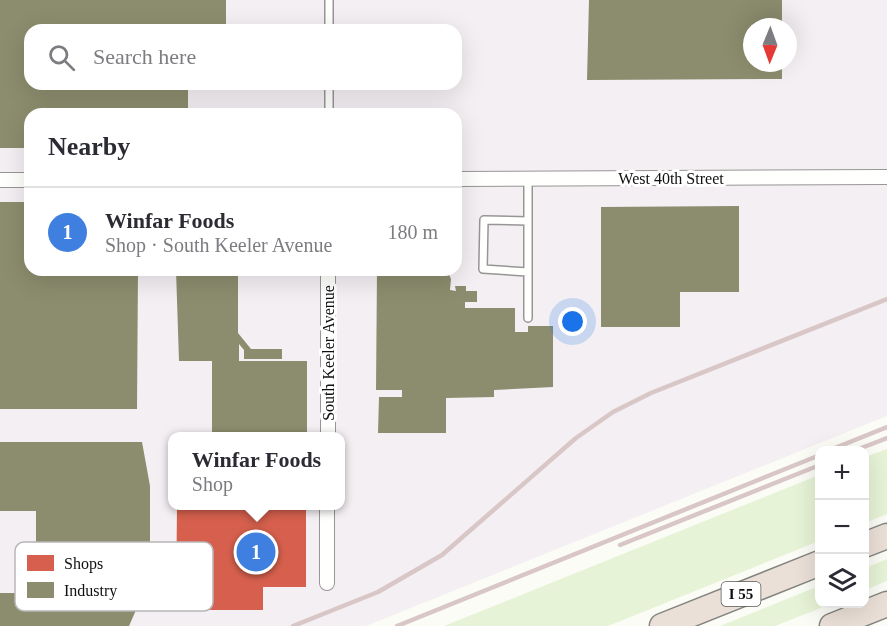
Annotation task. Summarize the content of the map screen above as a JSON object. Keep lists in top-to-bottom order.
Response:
{
  "streets": {
    "highway": ["I 55"],
    "street": ["West 40th Street", "South Keeler Avenue"]
  },
  "legend": ["Shops", "Industry"],
  "north": "bottom",
  "page": {
    "search": "Search here",
    "heading": "Nearby",
    "list": [
      {
        "mark": "1",
        "name": "Winfar Foods",
        "note": "Shop · South Keeler Avenue",
        "value": "180 m"
      }
    ],
    "popup": ["Winfar Foods", "Shop"],
    "map_buttons": ["+", "−"],
    "pins": "1"
  }
}
